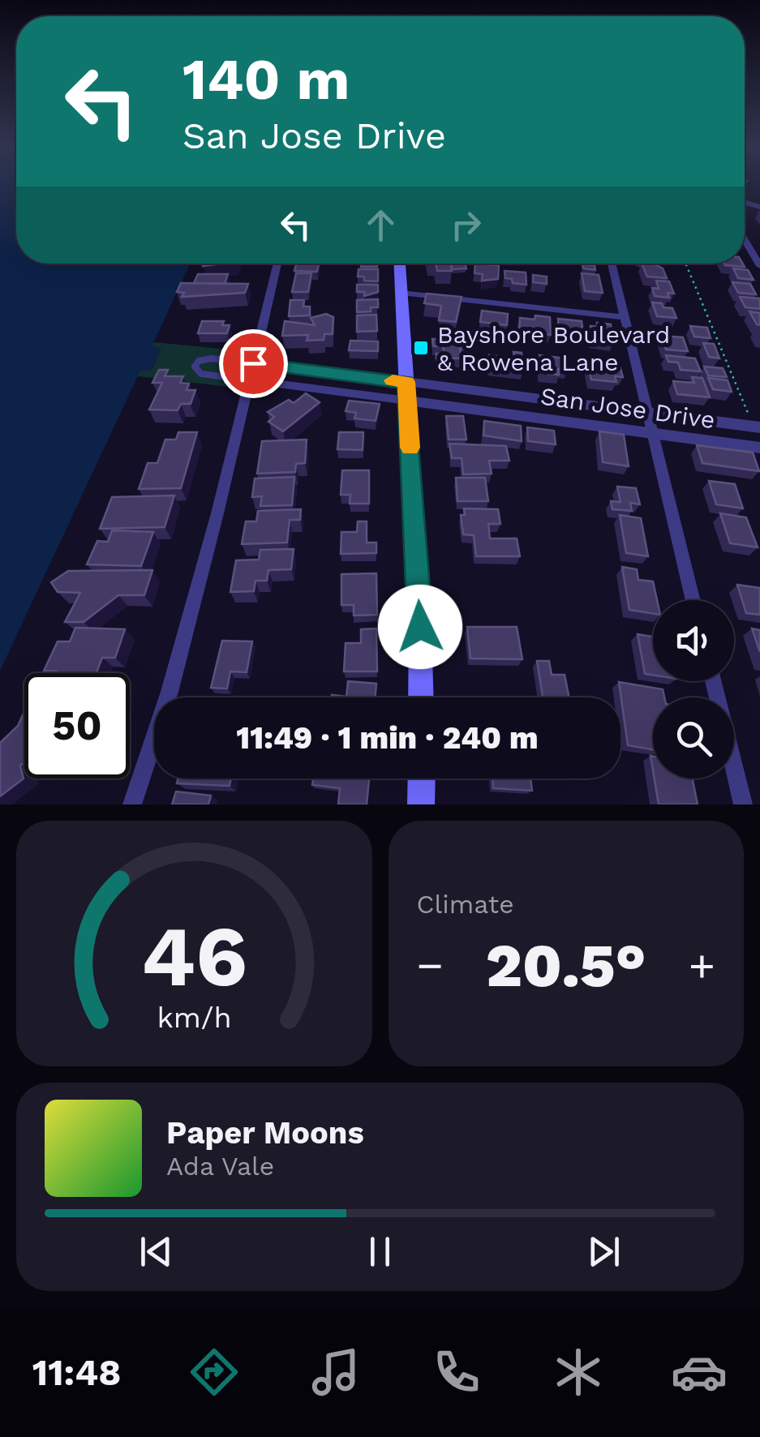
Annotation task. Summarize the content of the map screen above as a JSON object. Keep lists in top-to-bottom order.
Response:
{
  "streets": {
    "street": ["San Jose Drive"]
  },
  "places": {
    "transit": ["Bayshore Boulevard & Rowena Lane"]
  },
  "page": {
    "turn": ["140 m", "San Jose Drive"],
    "limit": "50",
    "trip": "11:49 · 1 min · 240 m",
    "tile": "Climate",
    "heat": ["−", "20.5°", "+"],
    "song": ["Paper Moons", "Ada Vale"],
    "tabs": "11:48",
    "gauge": ["46", "km/h"]
  }
}
